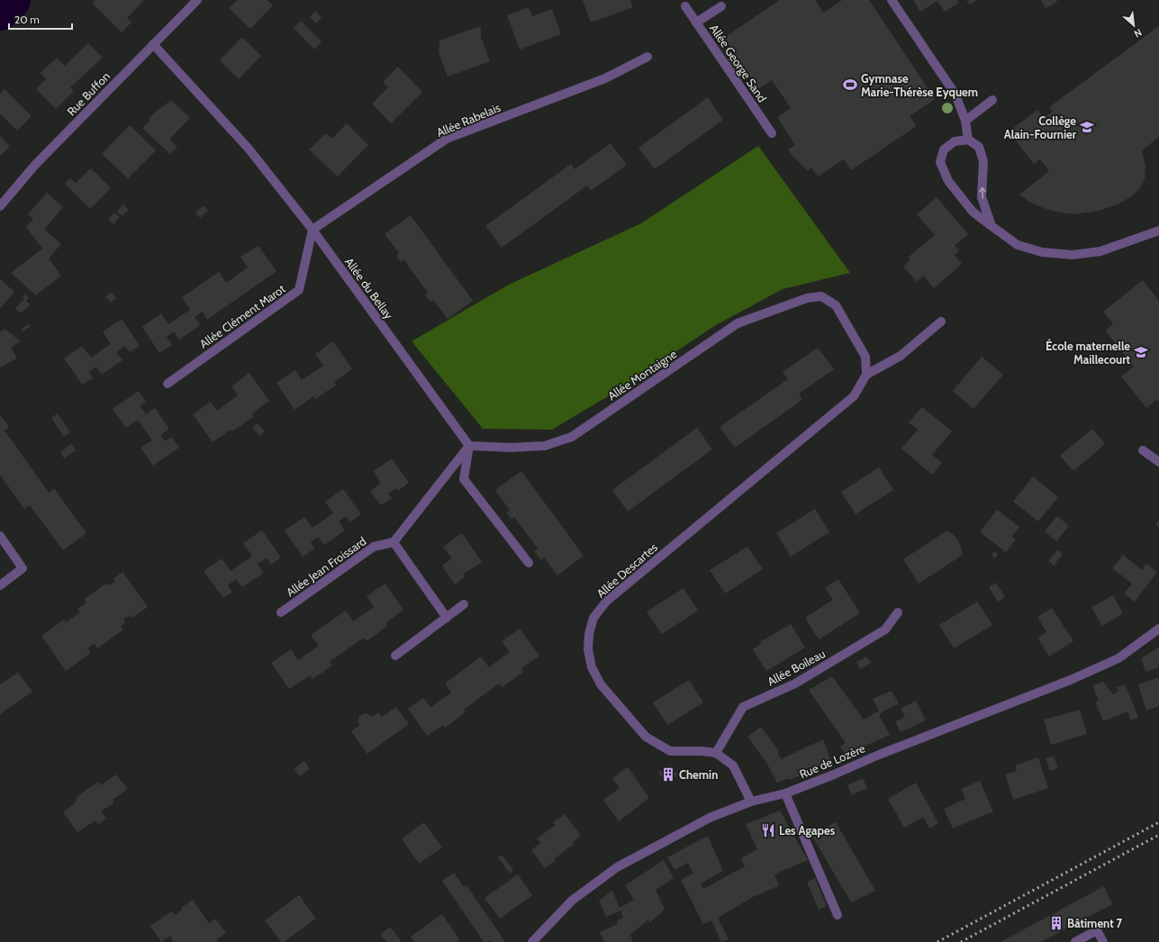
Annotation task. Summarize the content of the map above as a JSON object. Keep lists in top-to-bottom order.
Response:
{
  "streets": {
    "street": [
      "Allée George Sand",
      "Rue Buffon",
      "Allée Rabelais",
      "Allée du Bellay",
      "Allée Clément Marot",
      "Allée Montaigne",
      "Allée Jean Froissard",
      "Allée Descartes",
      "Allée Boileau",
      "Rue de Lozère"
    ]
  },
  "crossings": [
    ["Rue Buffon", "Allée du Bellay"],
    ["Allée Rabelais", "Allée du Bellay"],
    ["Allée Rabelais", "Allée Clément Marot"],
    ["Allée du Bellay", "Allée Clément Marot"],
    ["Allée du Bellay", "Allée Montaigne"],
    ["Allée Montaigne", "Allée Descartes"],
    ["Allée Descartes", "Allée Boileau"]
  ],
  "places": {
    "sports": ["Gymnase Marie-Thérèse Eyquem"],
    "school or university": ["Collège Alain-Fournier", "École maternelle Maillecourt"],
    "building": ["Chemin", "Bâtiment 7"],
    "restaurant": ["Les Agapes"]
  },
  "scale_bar": "20 m",
  "north": "bottom right"
}
